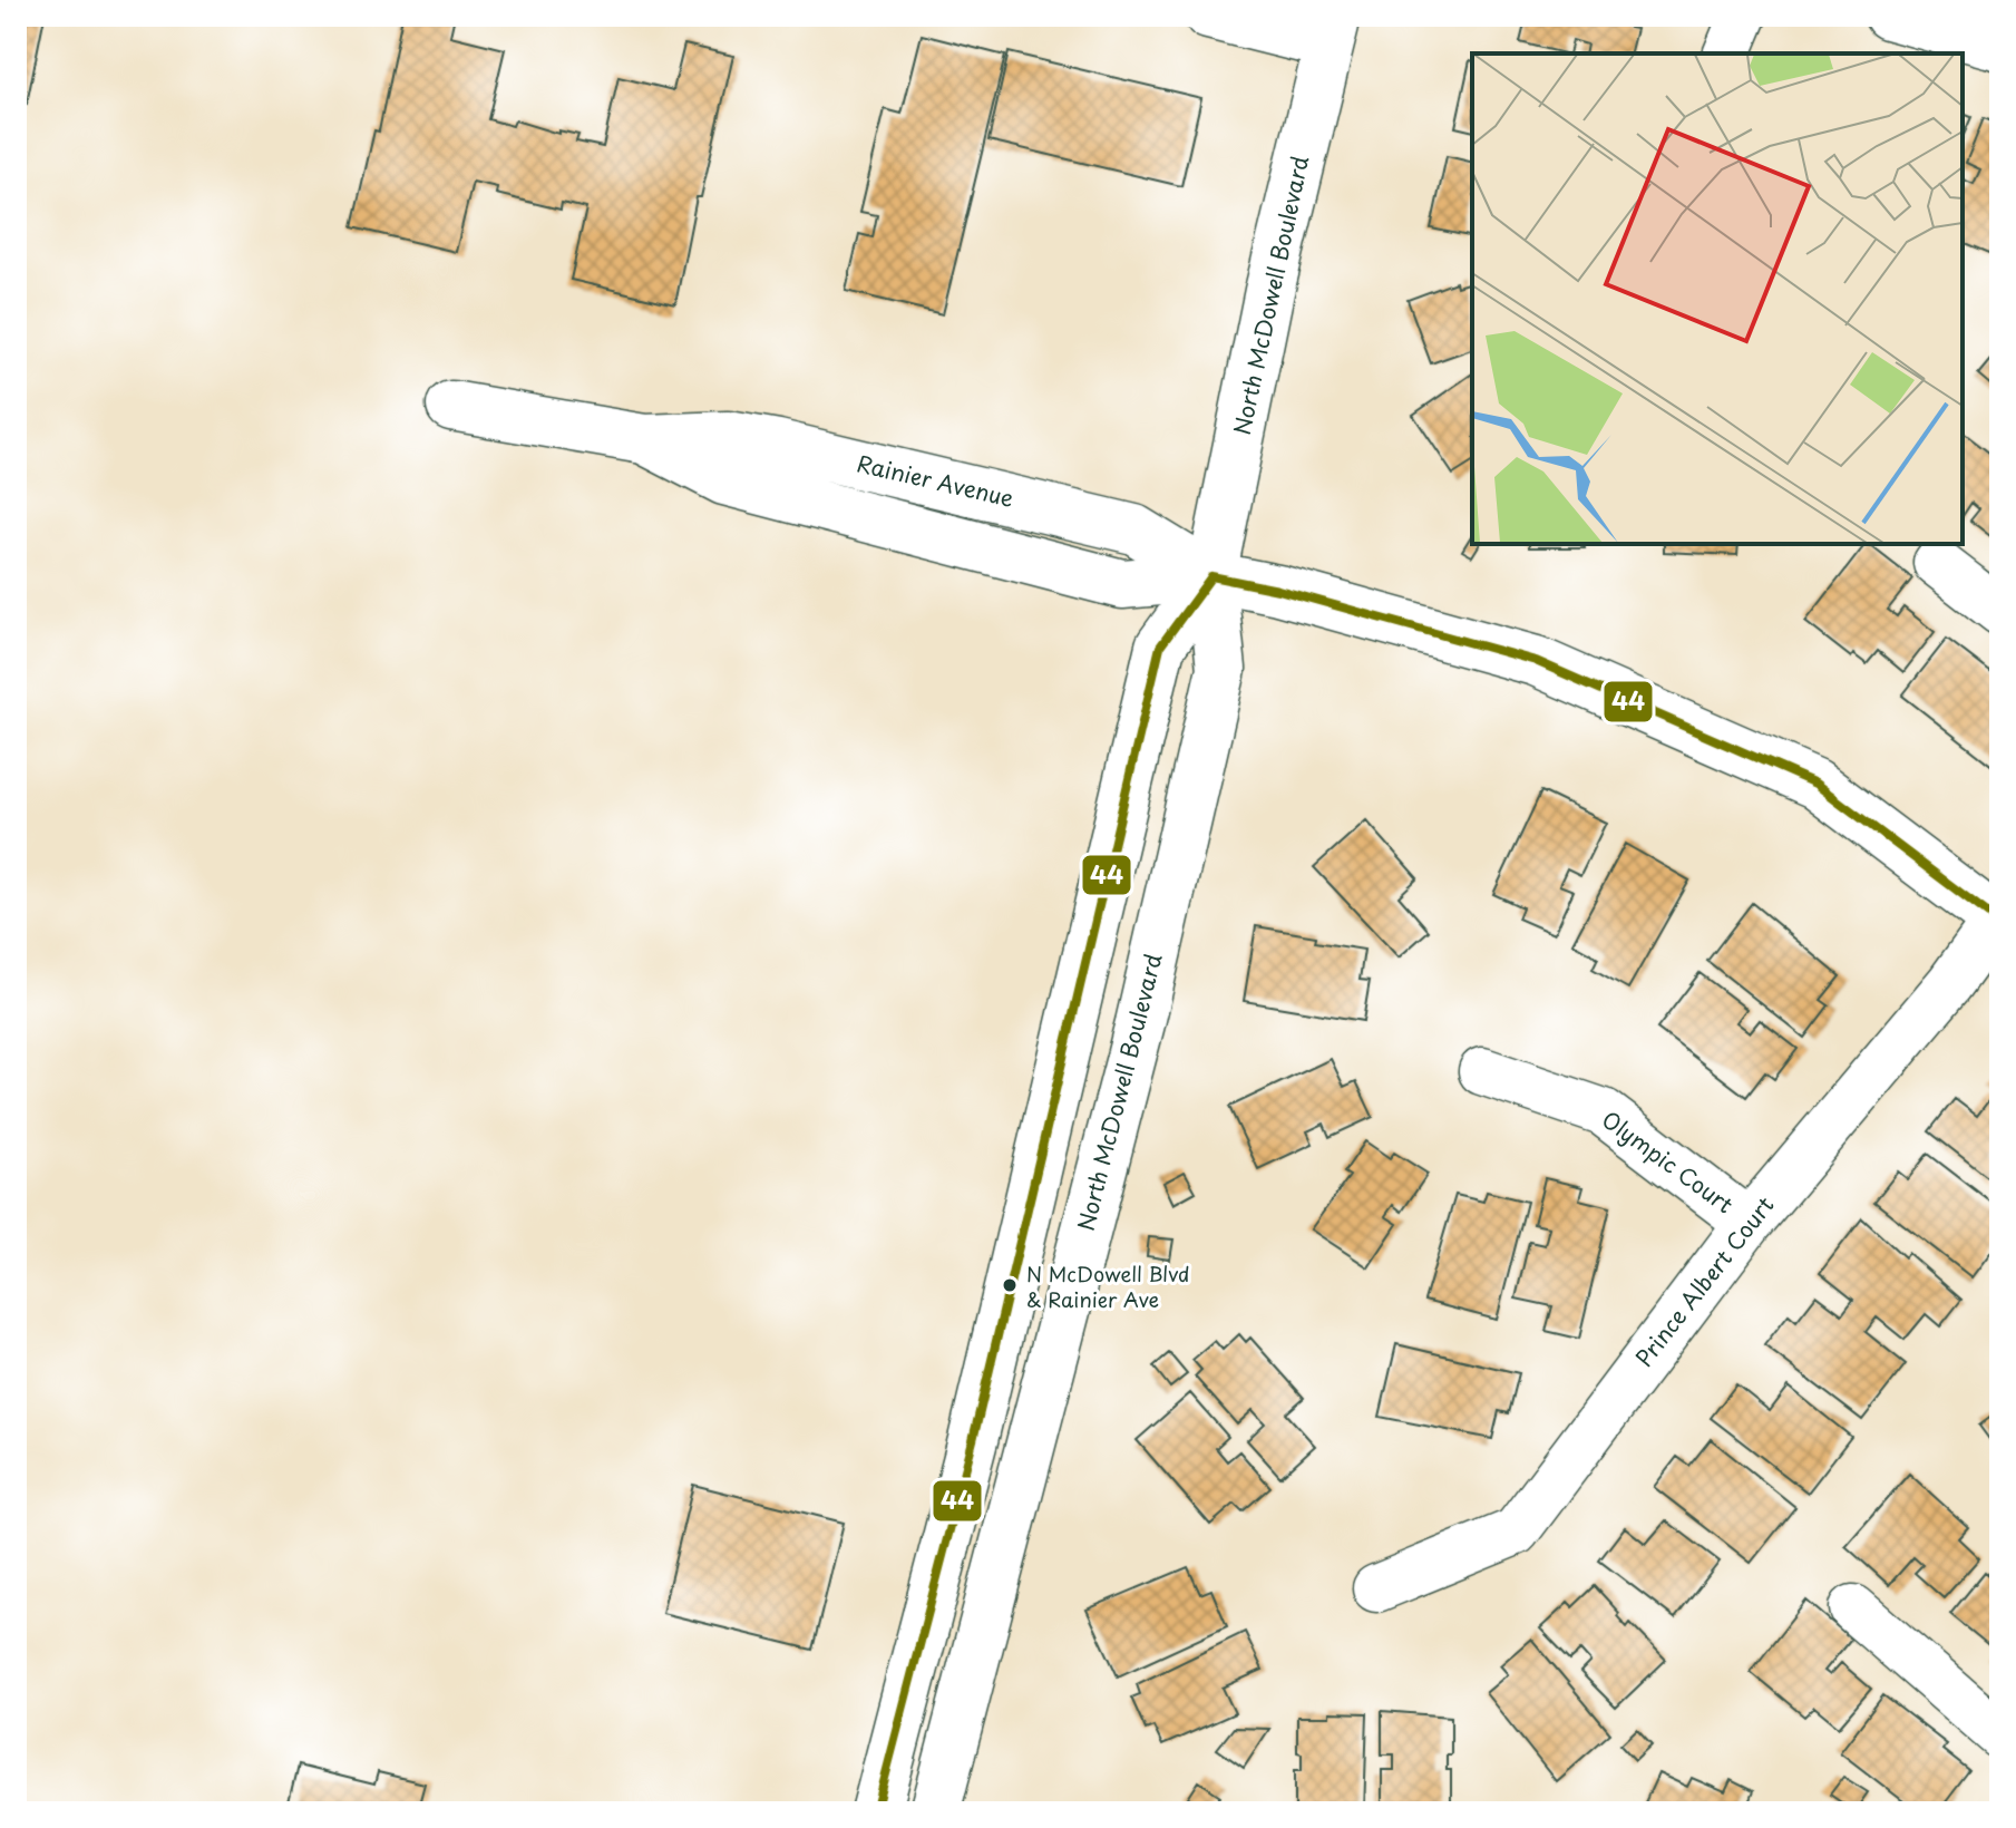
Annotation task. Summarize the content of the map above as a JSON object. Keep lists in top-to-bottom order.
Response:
{
  "streets": {
    "main road": ["North McDowell Boulevard", "Rainier Avenue"],
    "street": ["Olympic Court", "Prince Albert Court"]
  },
  "crossings": [
    ["North McDowell Boulevard", "Rainier Avenue"],
    ["Rainier Avenue", "Prince Albert Court"],
    ["Olympic Court", "Prince Albert Court"]
  ],
  "places": ["N McDowell Blvd & Rainier Ave"],
  "lines": ["transit line 44"]
}
